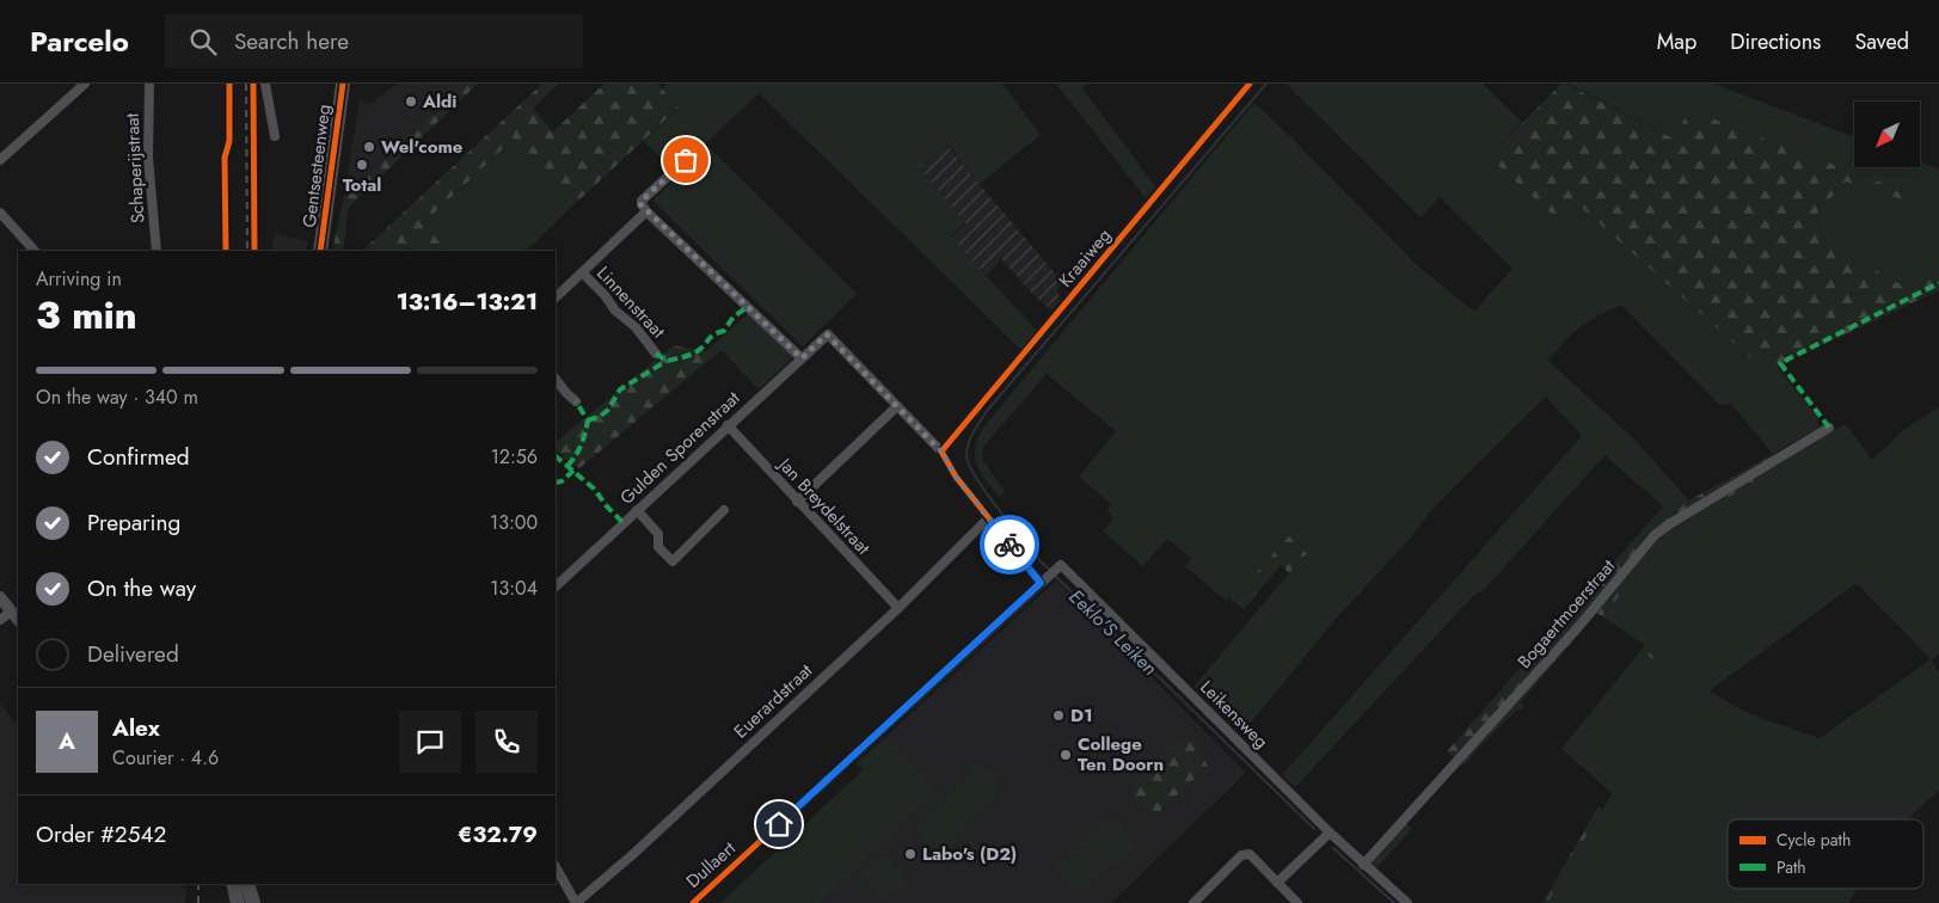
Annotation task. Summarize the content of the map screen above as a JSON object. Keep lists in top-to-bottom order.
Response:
{
  "streets": {
    "main road": ["Gentsesteenweg"],
    "street": [
      "Schaperijstraat",
      "Kraaiweg",
      "Linnenstraat",
      "Gulden Sporenstraat",
      "Jan Breydelstraat",
      "Bogaertmoerstraat",
      "Euerardstraat",
      "Leikensweg",
      "Dullaert"
    ]
  },
  "crossings": [
    ["Gulden Sporenstraat", "Jan Breydelstraat"],
    ["Jan Breydelstraat", "Euerardstraat"],
    ["Bogaertmoerstraat", "Leikensweg"],
    ["Leikensweg", "Dullaert"]
  ],
  "water": ["Eeklo'S Leiken"],
  "places": [
    "Aldi",
    "Wel'come",
    "Total",
    "D1",
    "College Ten Doorn",
    "Labo's (D2)"
  ],
  "legend": ["Cycle path", "Path"],
  "north": "bottom left",
  "page": {
    "header": "Parcelo",
    "search": "Search here",
    "nav": ["Map", "Directions", "Saved"],
    "heading": ["3 min", "Arriving in", "13:16–13:21"],
    "panel": [
      "Alex",
      "Courier · 4.6",
      "Order #2542",
      "€32.79"
    ],
    "bar": "On the way · 340 m",
    "list": [
      ["Confirmed", "12:56"],
      ["Preparing", "13:00"],
      ["On the way", "13:04"],
      "Delivered"
    ],
    "round": "A"
  }
}
